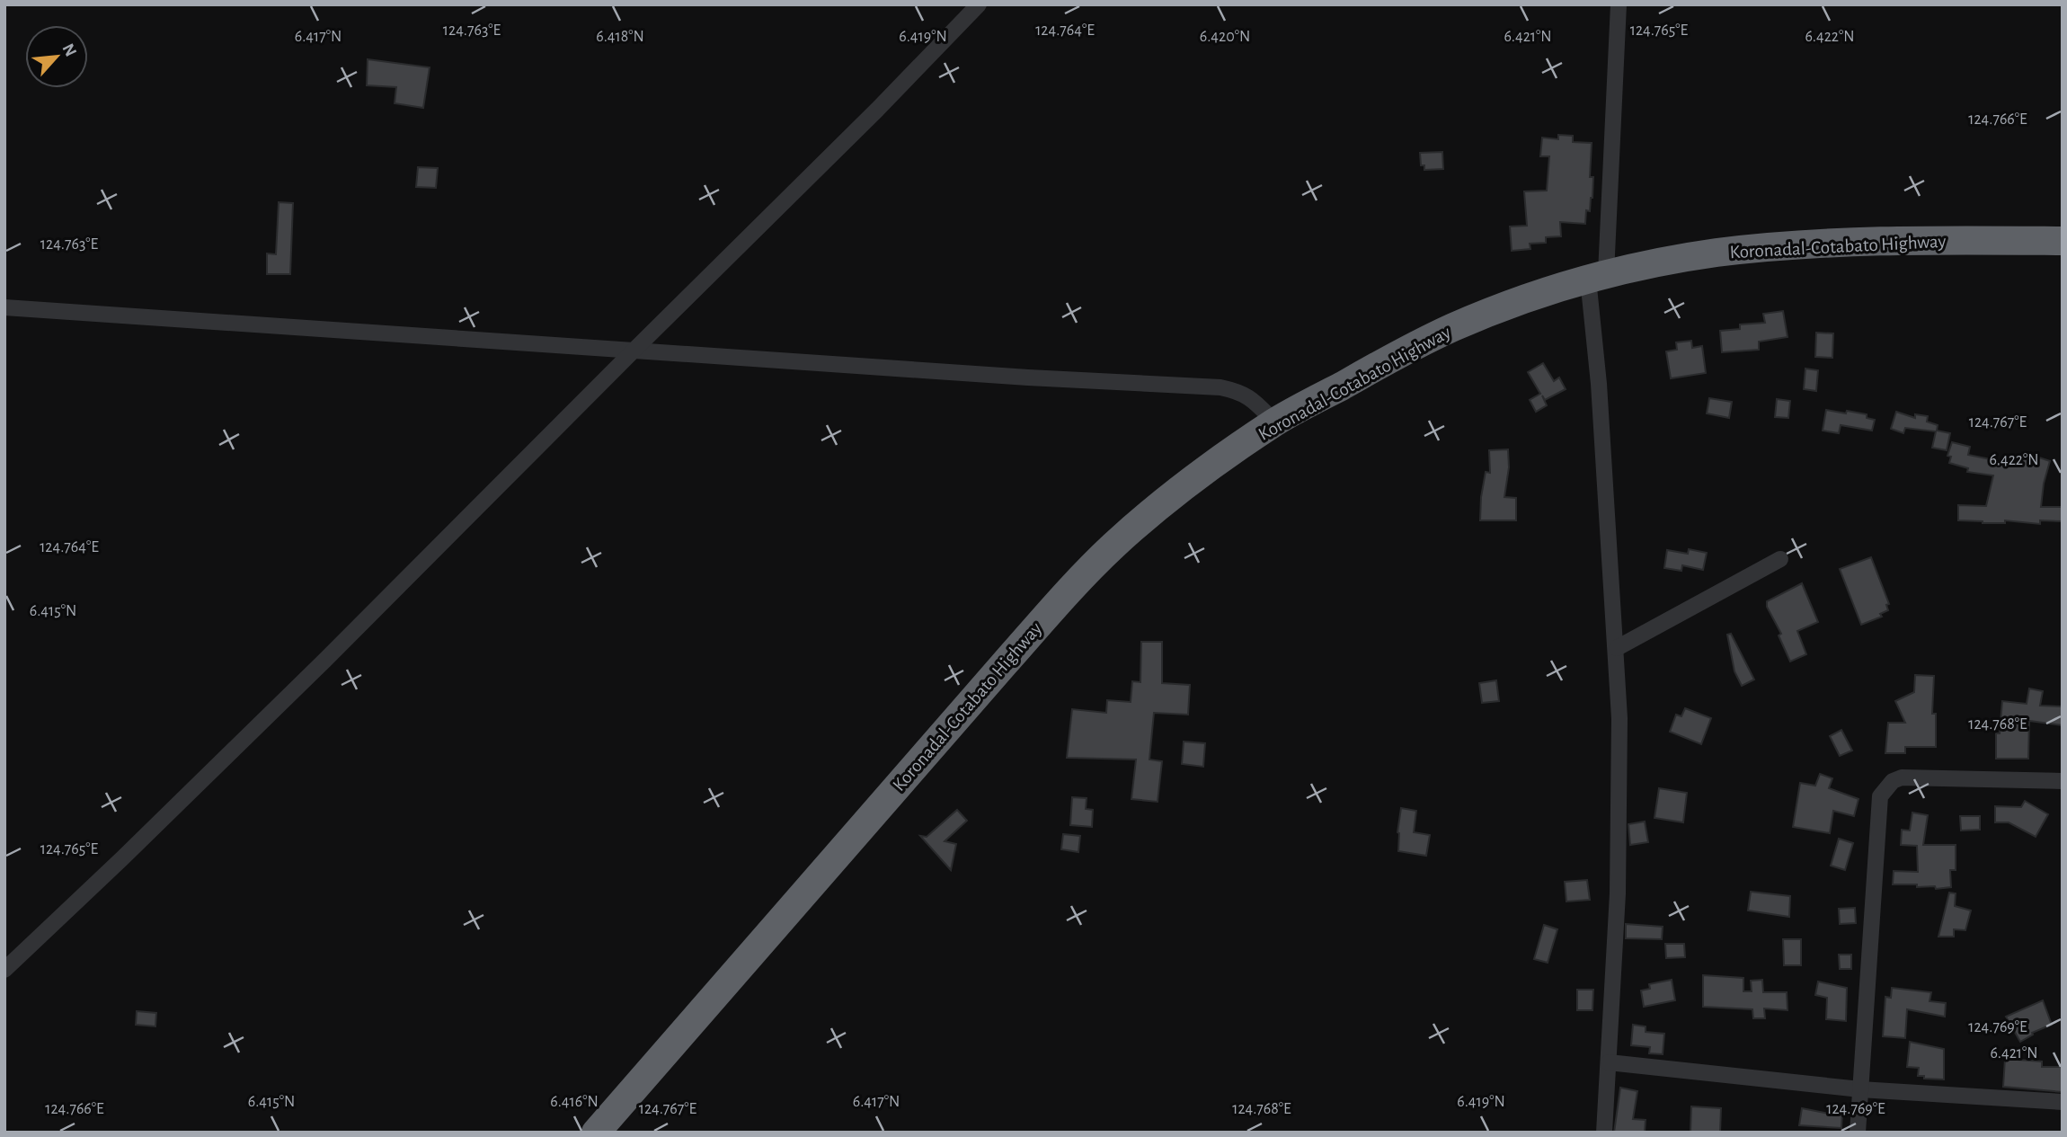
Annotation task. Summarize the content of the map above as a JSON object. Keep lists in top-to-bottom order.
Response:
{
  "streets": {
    "highway": ["Koronadal-Cotabato Highway"]
  },
  "north": "top right",
  "coordinates": [
    "124.763°E",
    "124.764°E",
    "124.765°E",
    "6.417°N",
    "6.418°N",
    "6.419°N",
    "6.420°N",
    "6.421°N",
    "6.422°N",
    "124.766°E",
    "124.767°E",
    "6.415°N",
    "124.768°E",
    "124.769°E",
    "6.416°N"
  ]
}
